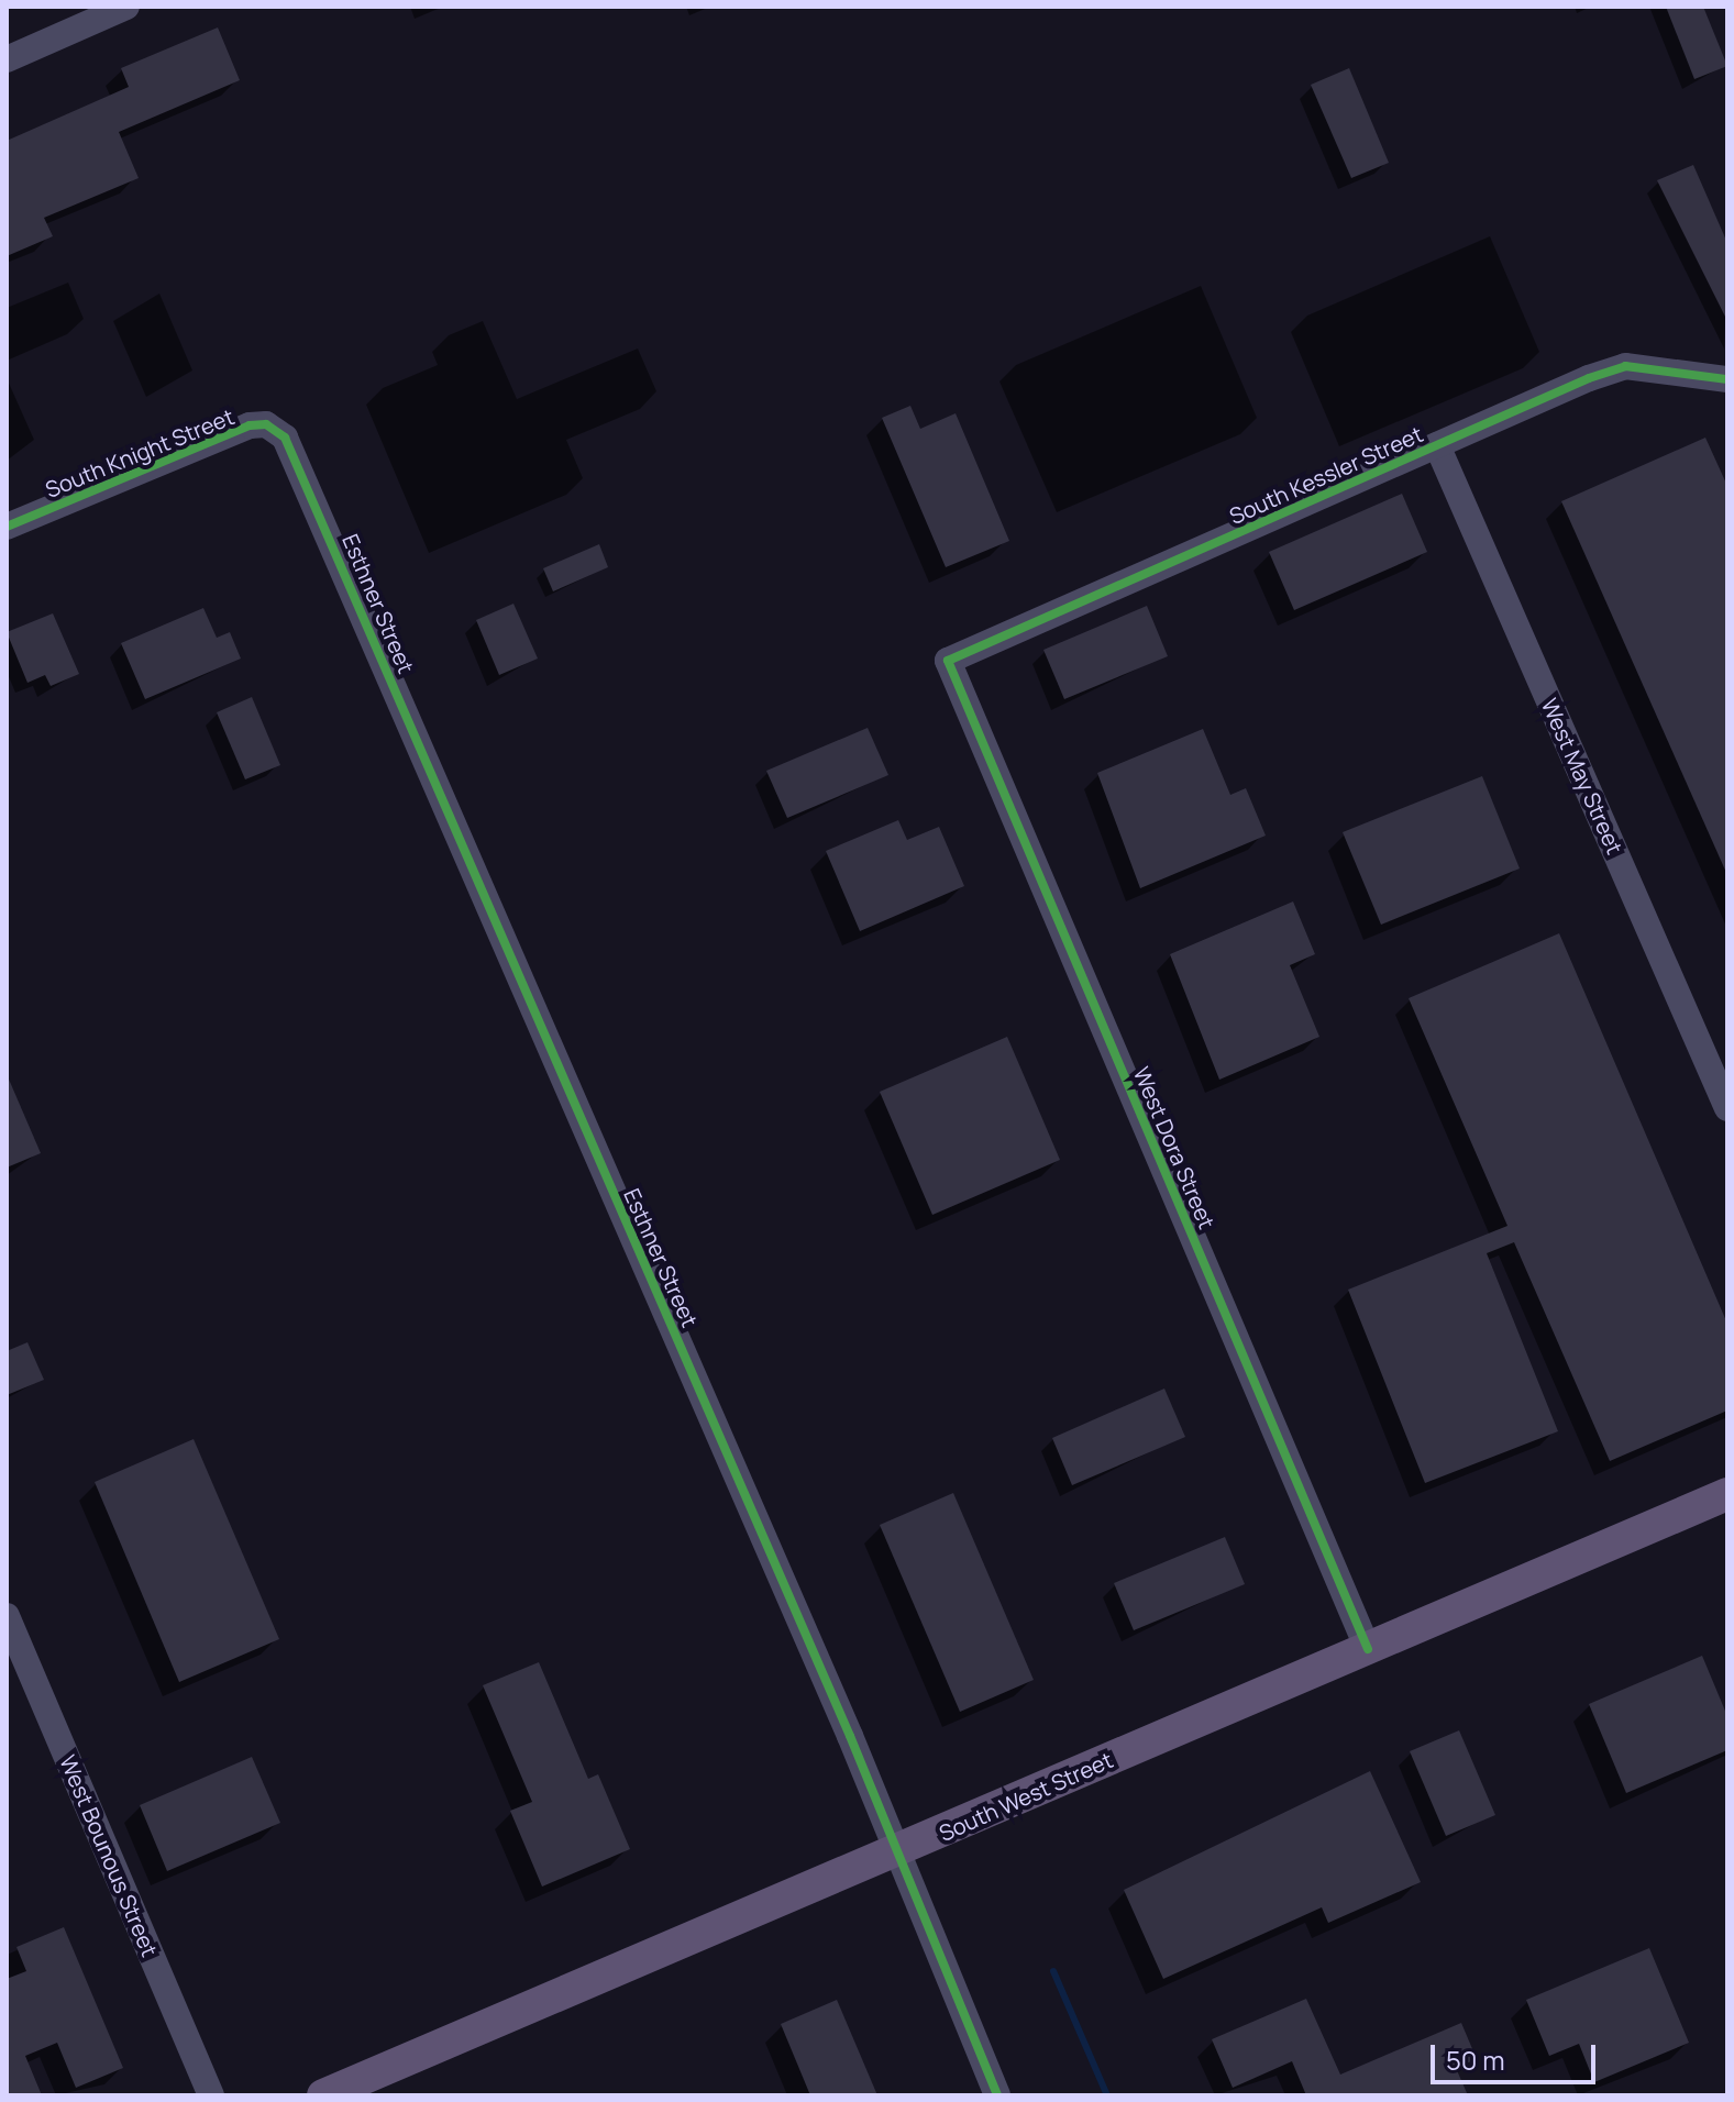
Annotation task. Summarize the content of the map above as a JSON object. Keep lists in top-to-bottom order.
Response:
{
  "streets": {
    "main road": ["South West Street"],
    "street": [
      "South Knight Street",
      "South Kessler Street",
      "Esthner Street",
      "West May Street",
      "West Dora Street",
      "West Bounous Street"
    ]
  },
  "crossings": [
    ["South Knight Street", "Esthner Street"],
    ["South Kessler Street", "West May Street"],
    ["South Kessler Street", "West Dora Street"],
    ["Esthner Street", "South West Street"],
    ["West Dora Street", "South West Street"]
  ],
  "scale_bar": "50 m"
}
